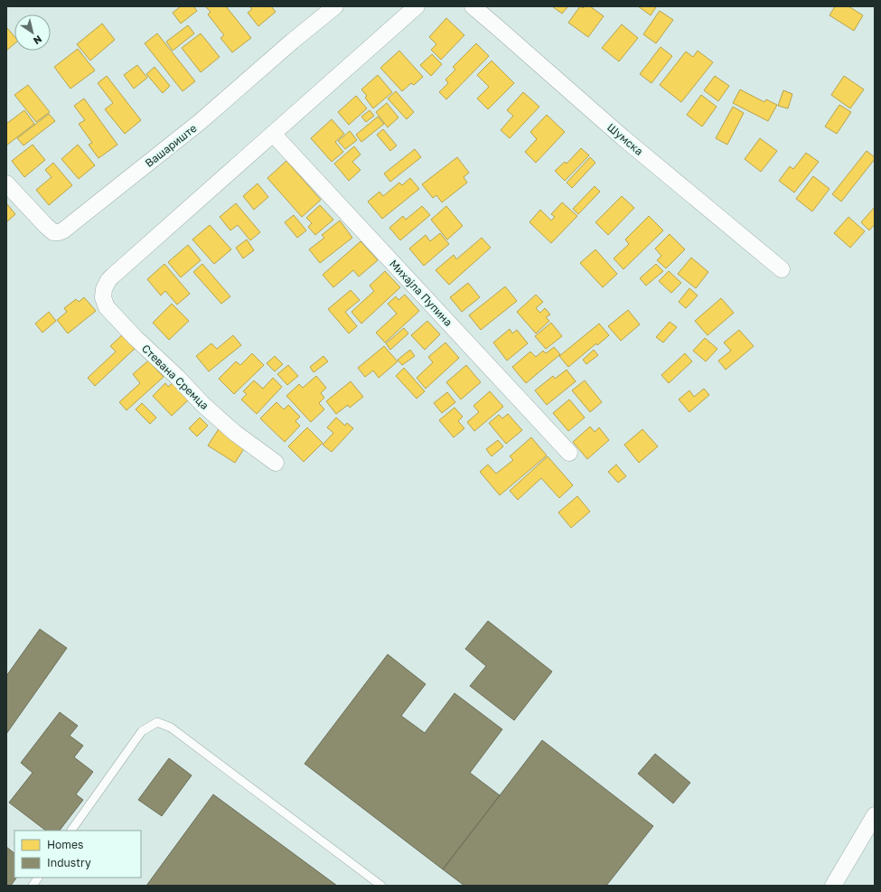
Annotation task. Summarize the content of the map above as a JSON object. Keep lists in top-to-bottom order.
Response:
{
  "streets": {
    "street": [
      "Шумска",
      "Вашариште",
      "Михајла Пупина",
      "Стевана Сремца"
    ]
  },
  "crossings": [
    ["Михајла Пупина", "Стевана Сремца"]
  ],
  "legend": ["Homes", "Industry"],
  "north": "bottom right"
}
